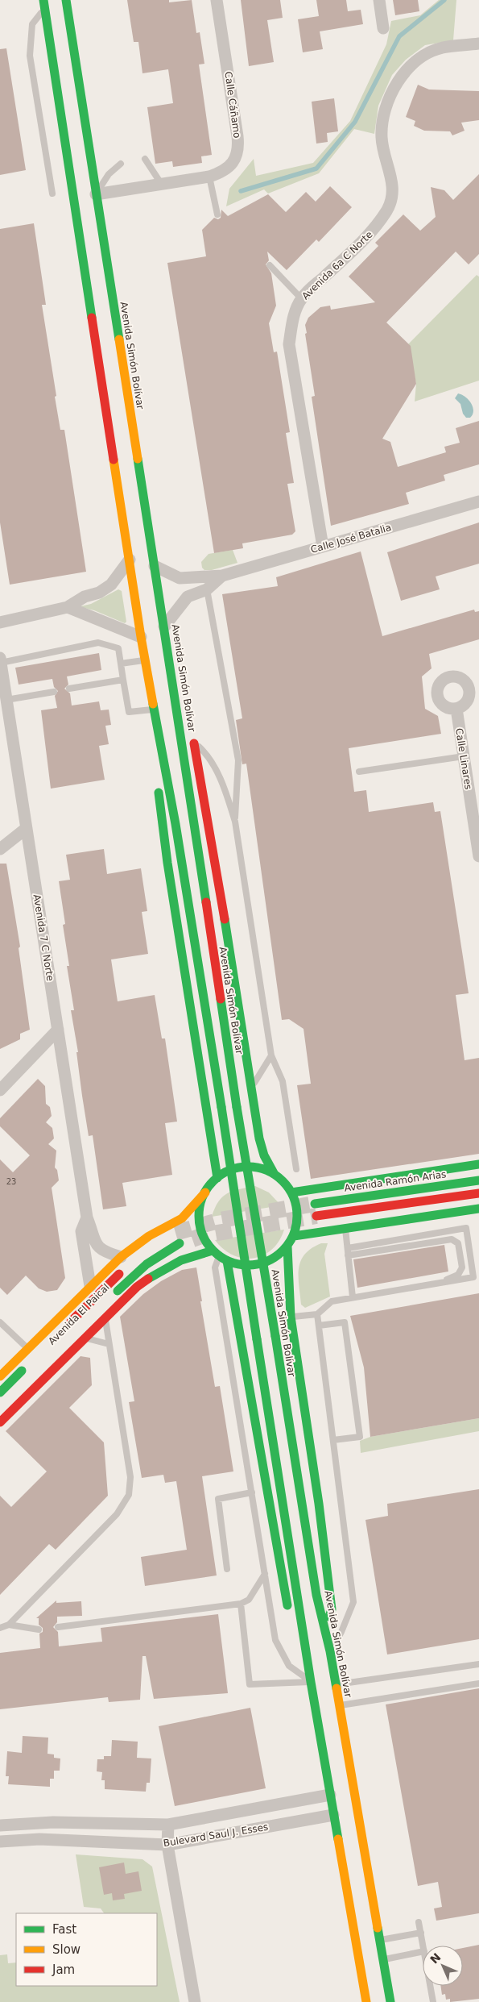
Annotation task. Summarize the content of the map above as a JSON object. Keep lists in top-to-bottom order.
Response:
{
  "streets": {
    "main road": ["Avenida Simón Bolívar", "Avenida Ramón Arias", "Avenida El Paical"],
    "street": [
      "Calle Cáñamo",
      "Avenida 6a C Norte",
      "Calle José Batalia",
      "Calle Linares",
      "Avenida 7 C Norte",
      "Bulevard Saul J. Esses"
    ]
  },
  "crossings": [
    ["Calle Cáñamo", "Avenida Simón Bolívar"],
    ["Avenida 6a C Norte", "Calle José Batalia"],
    ["Avenida Simón Bolívar", "Calle José Batalia"]
  ],
  "house_numbers": ["23"],
  "legend": ["Fast", "Slow", "Jam"],
  "north": "top left"
}
